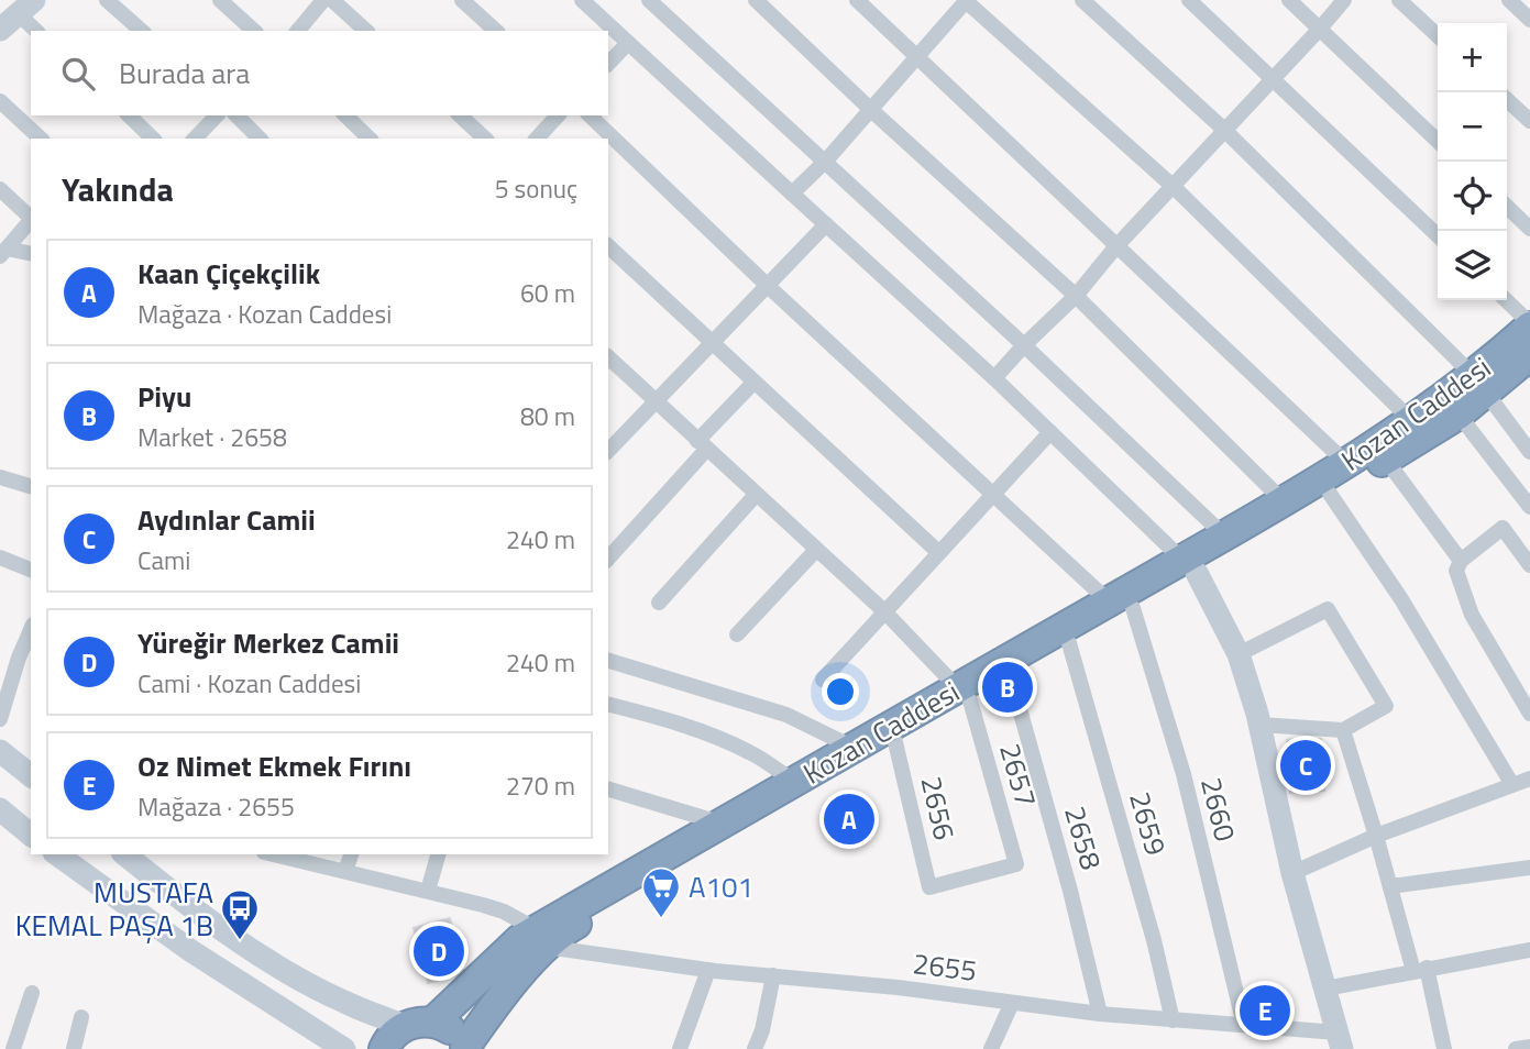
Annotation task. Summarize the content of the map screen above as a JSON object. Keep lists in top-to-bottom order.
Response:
{
  "streets": {
    "highway": ["Kozan Caddesi"],
    "street": [
      "2657",
      "2656",
      "2660",
      "2659",
      "2658",
      "2655"
    ]
  },
  "crossings": [
    ["Kozan Caddesi", "2657"],
    ["Kozan Caddesi", "2656"],
    ["Kozan Caddesi", "2660"],
    ["Kozan Caddesi", "2659"],
    ["Kozan Caddesi", "2658"],
    ["Kozan Caddesi", "2655"],
    ["2657", "2656"],
    ["2660", "2655"],
    ["2659", "2655"],
    ["2658", "2655"]
  ],
  "places": {
    "supermarket": ["A101"],
    "bus stop": ["MUSTAFA KEMAL PAŞA 1B"]
  },
  "page": {
    "map_buttons": ["+", "−"],
    "search": "Burada ara",
    "heading": ["Yakında", "5 sonuç"],
    "list": [
      {
        "mark": "A",
        "name": "Kaan Çiçekçilik",
        "note": "Mağaza · Kozan Caddesi",
        "value": "60 m"
      },
      {
        "mark": "B",
        "name": "Piyu",
        "note": "Market · 2658",
        "value": "80 m"
      },
      {
        "mark": "C",
        "name": "Aydınlar Camii",
        "note": "Cami",
        "value": "240 m"
      },
      {
        "mark": "D",
        "name": "Yüreğir Merkez Camii",
        "note": "Cami · Kozan Caddesi",
        "value": "240 m"
      },
      {
        "mark": "E",
        "name": "Oz Nimet Ekmek Fırını",
        "note": "Mağaza · 2655",
        "value": "270 m"
      }
    ],
    "pins": [
      "B",
      "C",
      "A",
      "D",
      "E"
    ]
  }
}
